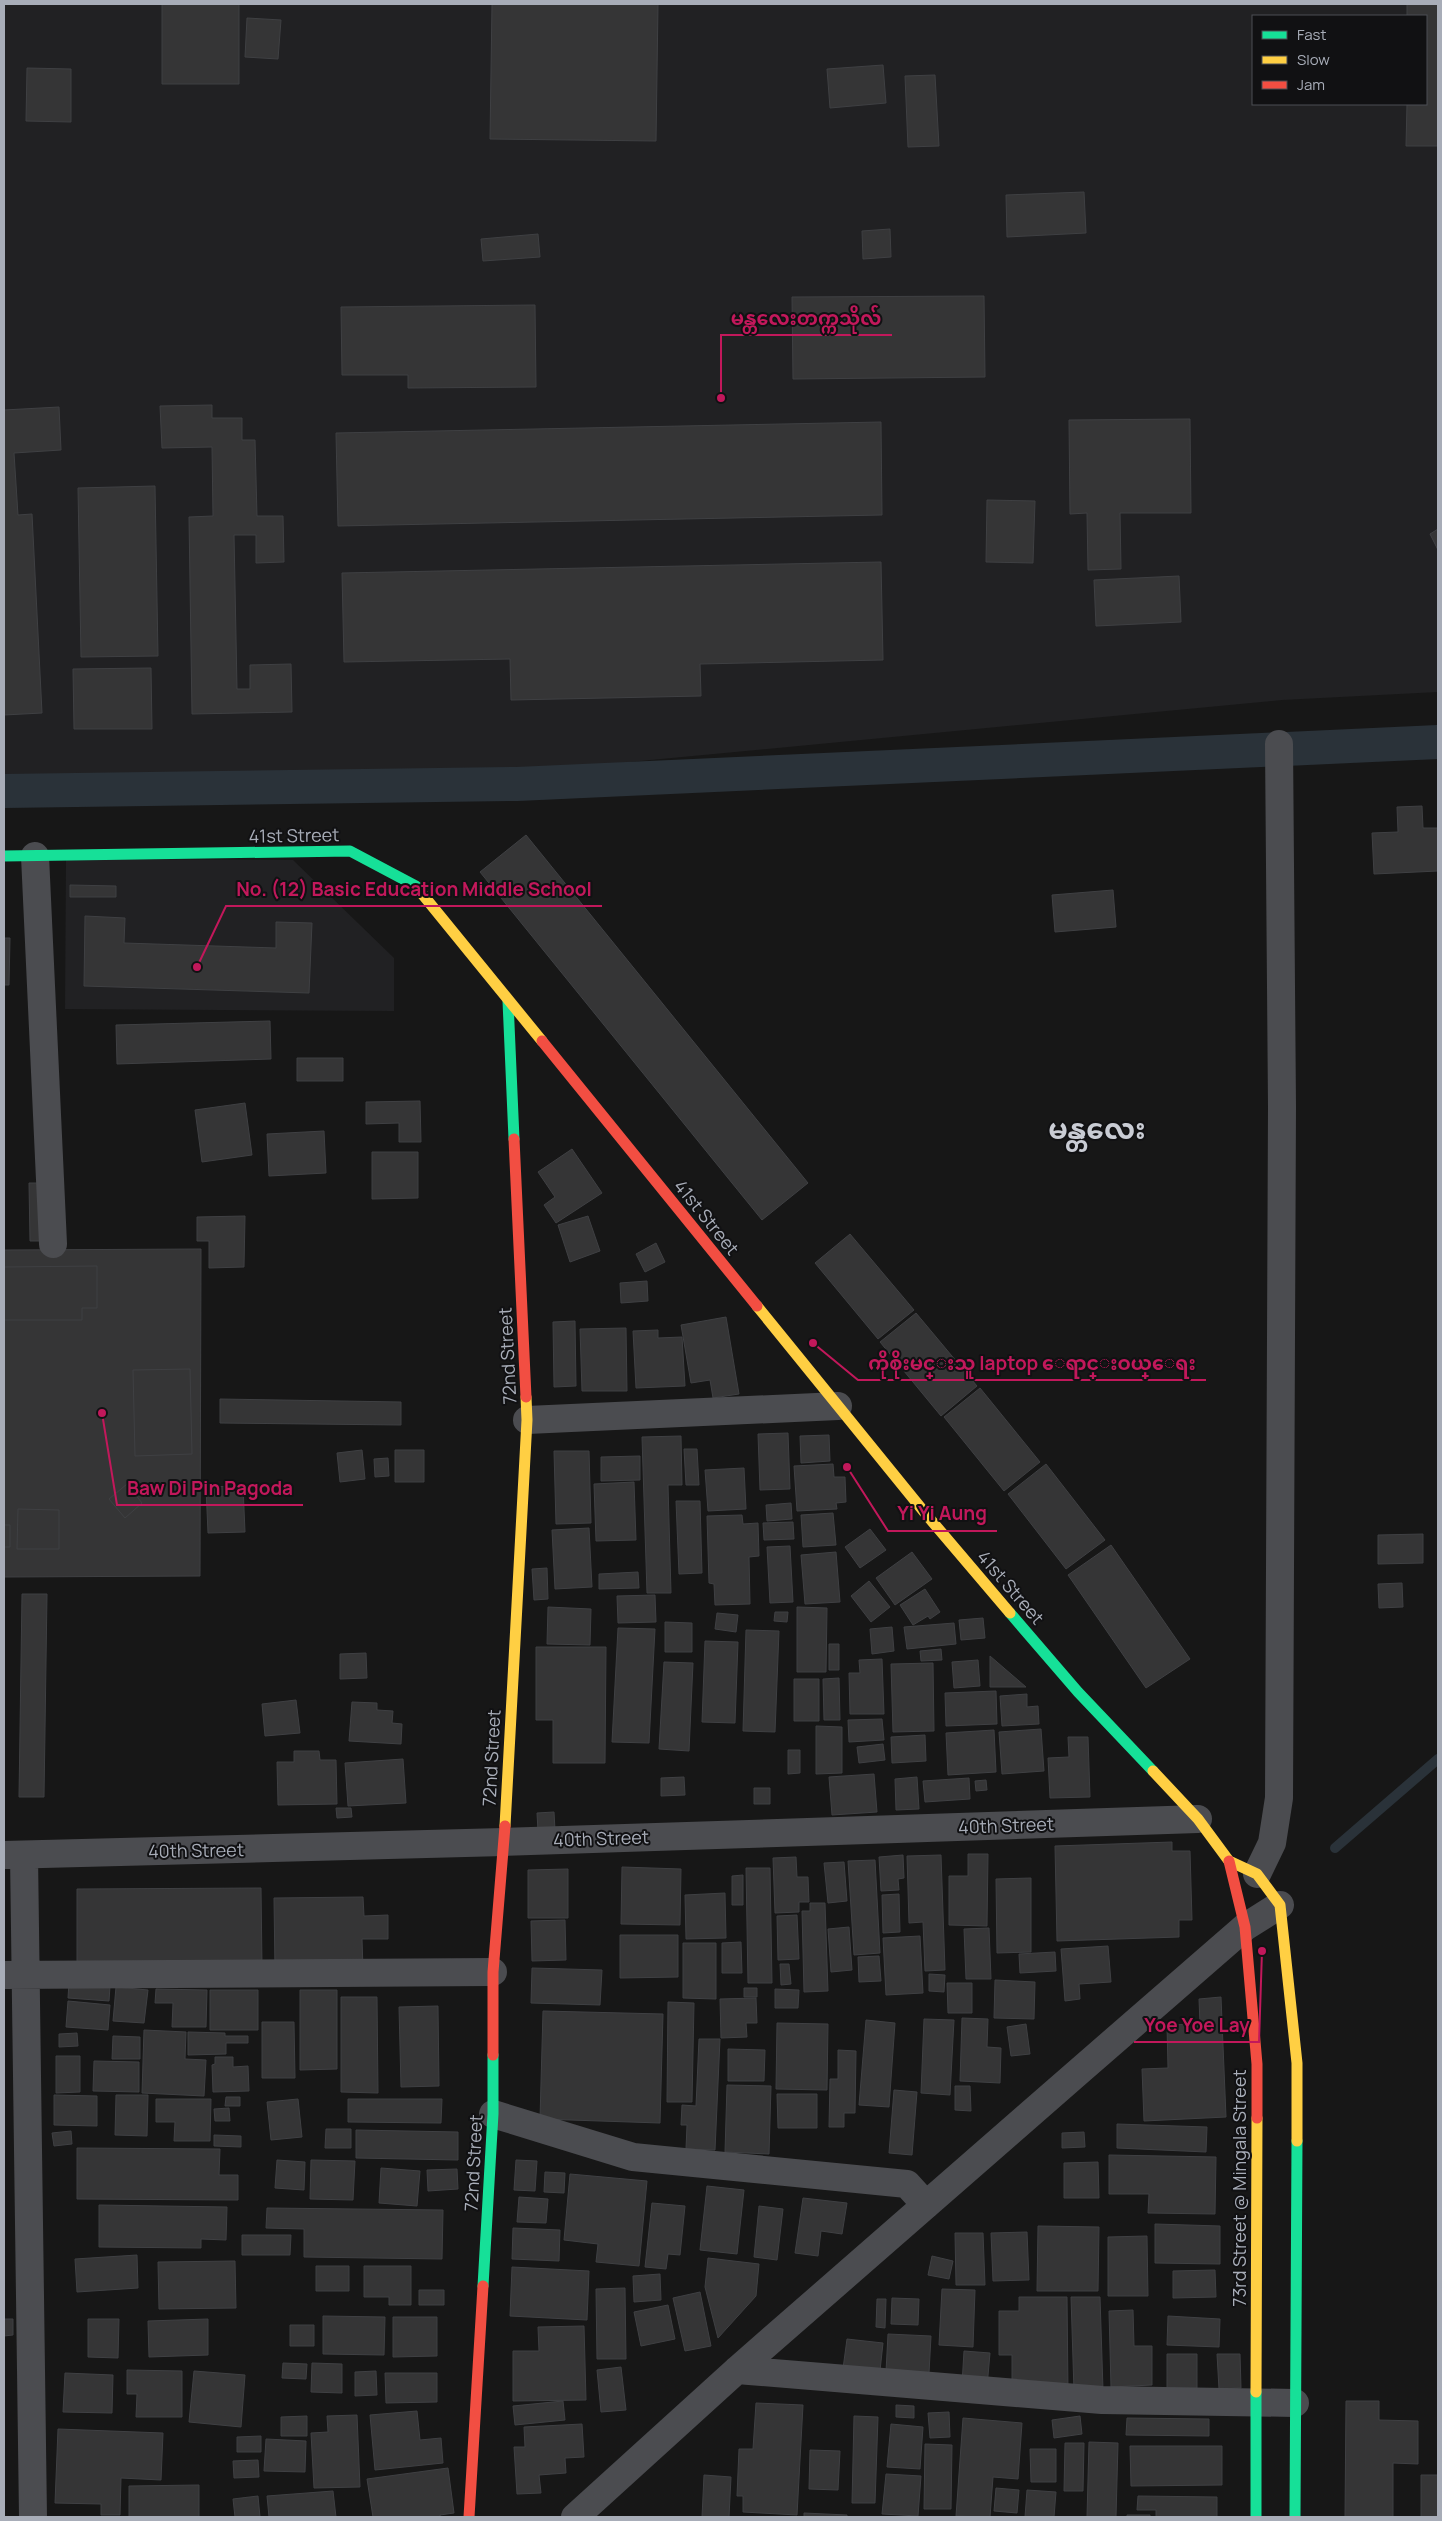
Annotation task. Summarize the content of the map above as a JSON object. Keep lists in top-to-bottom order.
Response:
{
  "streets": {
    "main road": ["41st Street", "72nd Street", "73rd Street @ Mingala Street"],
    "street": ["40th Street"]
  },
  "crossings": [
    ["41st Street", "72nd Street"],
    ["41st Street", "40th Street"],
    ["41st Street", "73rd Street @ Mingala Street"],
    ["72nd Street", "40th Street"]
  ],
  "districts": ["မန္တလေး"],
  "places": [
    "မန္တလေးတက္ကသိုလ်",
    "No. (12) Basic Education Middle School",
    "ကိုစိုးမင္းသူ laptop ေရာင္းဝယ္ေရး",
    "Baw Di Pin Pagoda",
    "Yi Yi Aung",
    "Yoe Yoe Lay"
  ],
  "legend": ["Fast", "Slow", "Jam"]
}
